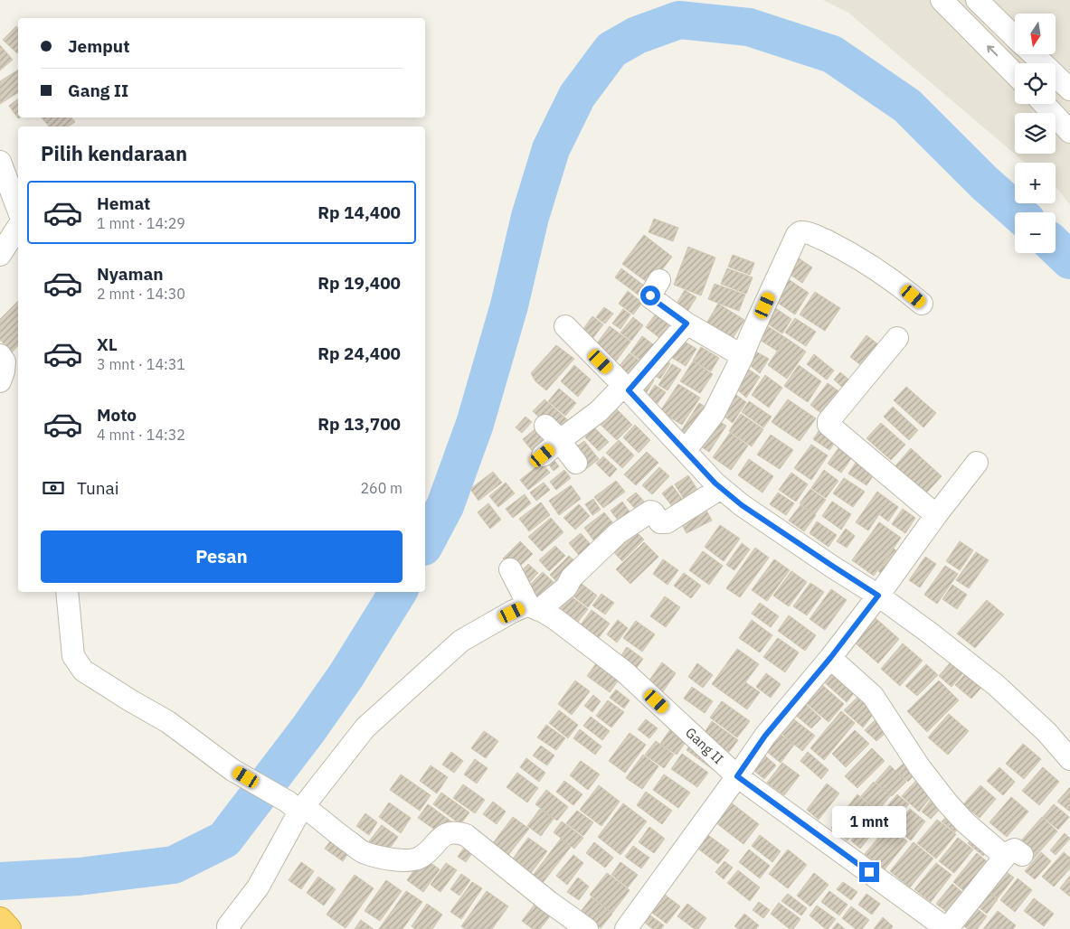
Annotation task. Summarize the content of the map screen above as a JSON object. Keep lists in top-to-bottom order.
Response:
{
  "streets": {
    "street": ["Gang II"]
  },
  "north": "bottom",
  "page": {
    "map_buttons": ["+", "−"],
    "banner": ["Jemput", "Gang II"],
    "heading": "Pilih kendaraan",
    "list": [
      {
        "name": "Hemat",
        "note": "1 mnt · 14:29",
        "value": "Rp 14,400"
      },
      {
        "name": "Nyaman",
        "note": "2 mnt · 14:30",
        "value": "Rp 19,400"
      },
      {
        "name": "XL",
        "note": "3 mnt · 14:31",
        "value": "Rp 24,400"
      },
      {
        "name": "Moto",
        "note": "4 mnt · 14:32",
        "value": "Rp 13,700"
      }
    ],
    "pay": ["Tunai", "260 m"],
    "buttons": "Pesan",
    "bubble": "1 mnt"
  }
}
